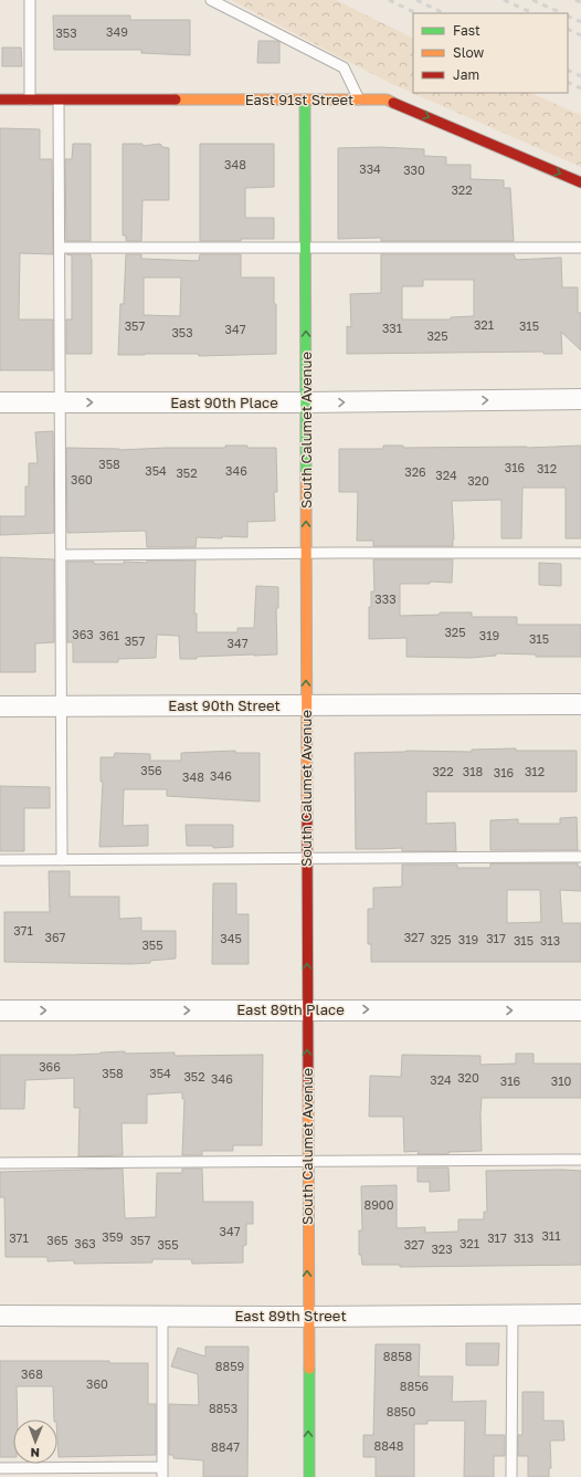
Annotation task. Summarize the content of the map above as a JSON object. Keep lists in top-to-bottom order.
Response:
{
  "streets": {
    "street": [
      "East 91st Street",
      "East 90th Place",
      "South Calumet Avenue",
      "East 90th Street",
      "East 89th Place",
      "East 89th Street"
    ]
  },
  "crossings": [
    ["East 91st Street", "South Calumet Avenue"],
    ["East 90th Place", "South Calumet Avenue"],
    ["South Calumet Avenue", "East 90th Street"],
    ["South Calumet Avenue", "East 89th Place"],
    ["South Calumet Avenue", "East 89th Street"]
  ],
  "one_way": [
    "East 91st Street",
    "East 90th Place",
    "South Calumet Avenue",
    "East 89th Place"
  ],
  "house_numbers": [
    "349",
    "353",
    "348",
    "334",
    "330",
    "322",
    "321",
    "357",
    "315",
    "331",
    "347",
    "353",
    "325",
    "358",
    "316",
    "312",
    "354",
    "346",
    "326",
    "352",
    "324",
    "360",
    "320",
    "333",
    "325",
    "363",
    "361",
    "319",
    "315",
    "357",
    "347",
    "356",
    "322",
    "318",
    "312",
    "316",
    "346",
    "348",
    "371",
    "367",
    "327",
    "345",
    "317",
    "325",
    "319",
    "315",
    "313",
    "355",
    "366",
    "358",
    "354",
    "352",
    "320",
    "346",
    "324",
    "316",
    "310",
    "8900",
    "347",
    "311",
    "359",
    "371",
    "317",
    "313",
    "365",
    "357",
    "363",
    "321",
    "355",
    "327",
    "323",
    "8858",
    "8859",
    "368",
    "360",
    "8856",
    "8853",
    "8850",
    "8848",
    "8847"
  ],
  "legend": ["Fast", "Slow", "Jam"],
  "north": "bottom"
}
